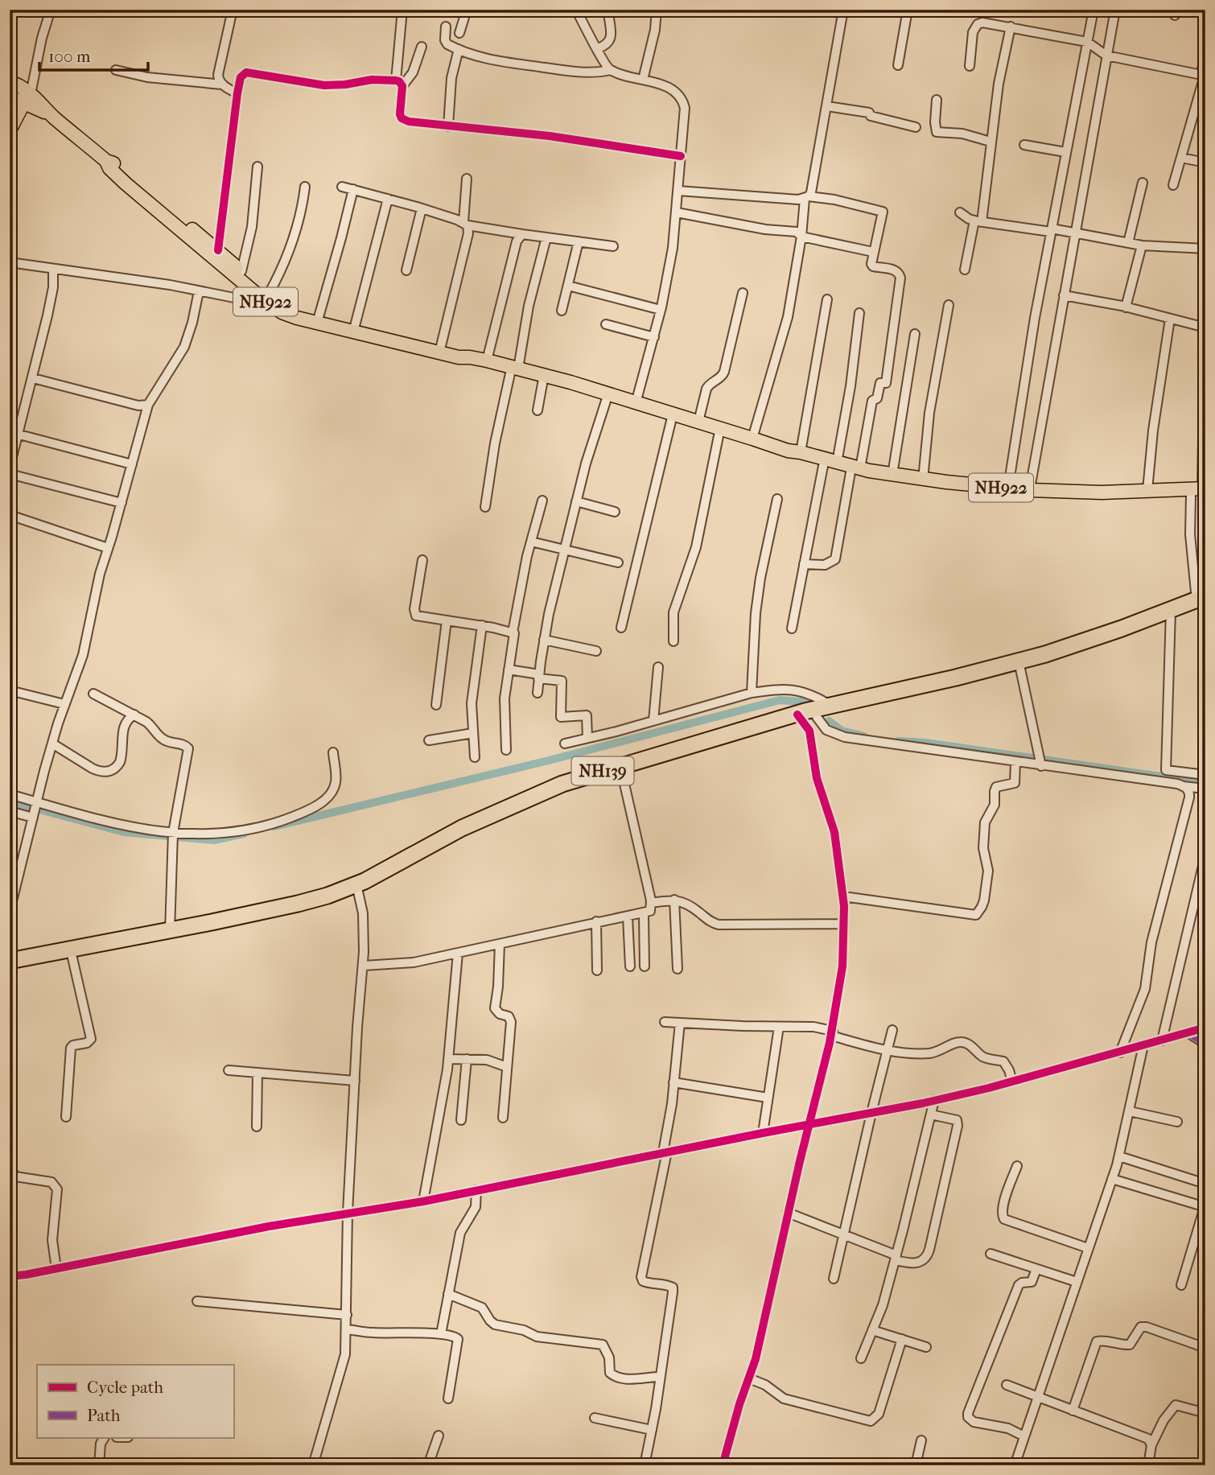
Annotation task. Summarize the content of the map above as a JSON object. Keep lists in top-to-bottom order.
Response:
{
  "streets": {
    "highway": ["NH139"],
    "main road": ["NH922"]
  },
  "legend": ["Cycle path", "Path"],
  "scale_bar": "100 m"
}
